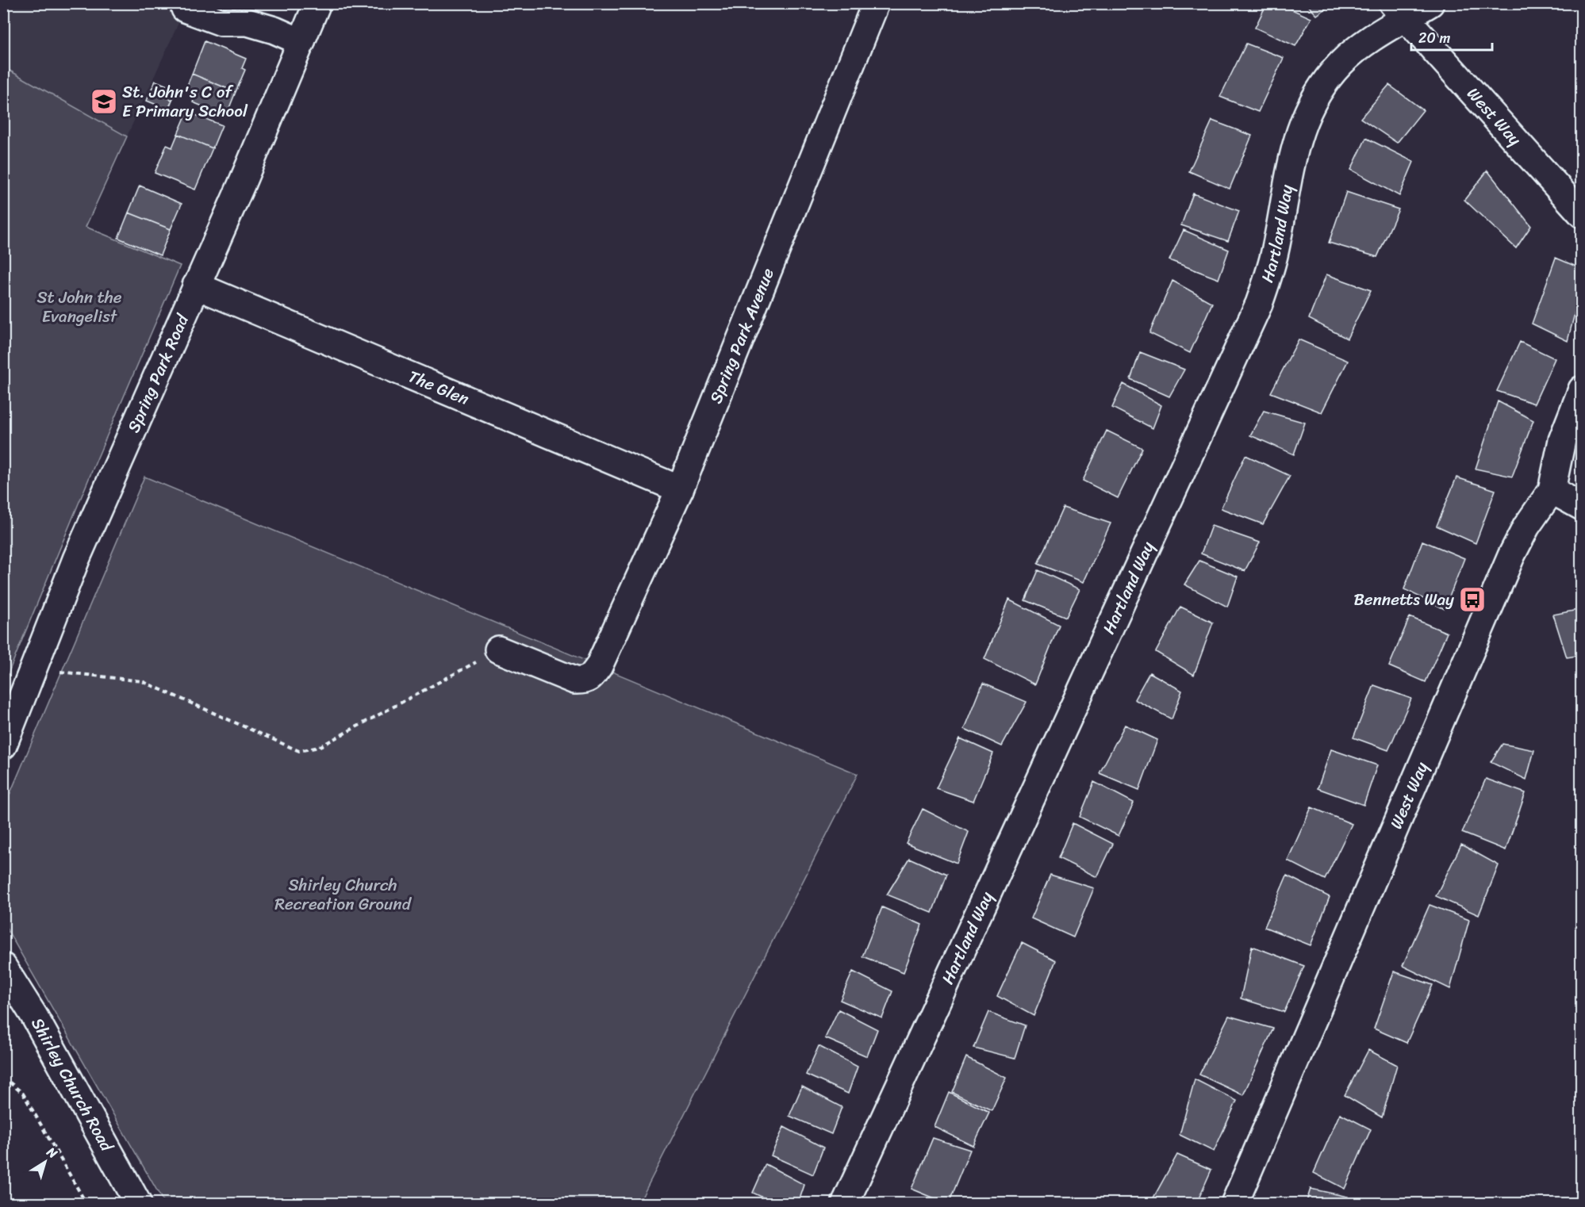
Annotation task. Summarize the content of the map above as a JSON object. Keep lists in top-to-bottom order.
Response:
{
  "streets": {
    "street": [
      "West Way",
      "Hartland Way",
      "Spring Park Avenue",
      "Spring Park Road",
      "The Glen",
      "Shirley Church Road"
    ]
  },
  "crossings": [
    ["West Way", "Hartland Way"],
    ["Spring Park Avenue", "The Glen"],
    ["Spring Park Road", "The Glen"]
  ],
  "parks": ["St John the Evangelist", "Shirley Church Recreation Ground"],
  "places": {
    "school or university": ["St. John's C of E Primary School"],
    "bus stop": ["Bennetts Way"]
  },
  "scale_bar": "20 m",
  "north": "top right"
}
